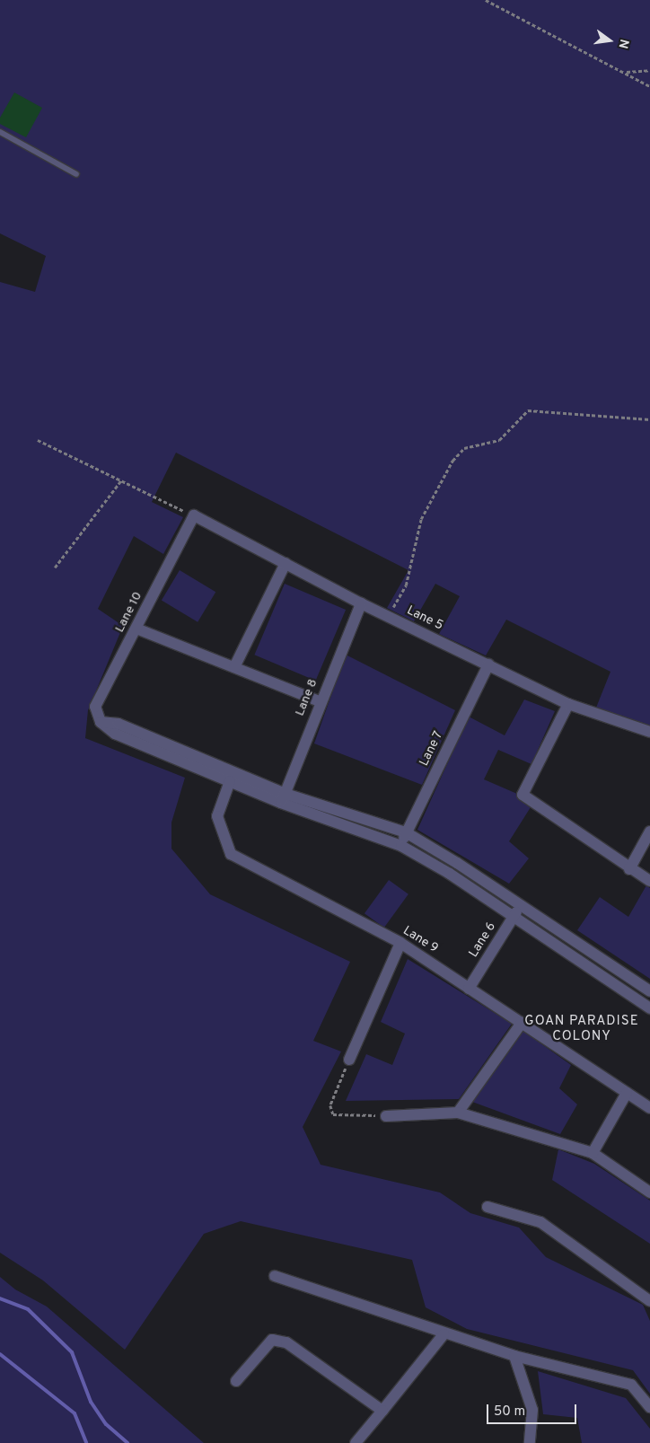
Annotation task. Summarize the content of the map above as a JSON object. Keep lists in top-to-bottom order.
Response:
{
  "streets": {
    "street": [
      "Lane 10",
      "Lane 5",
      "Lane 8",
      "Lane 7",
      "Lane 9",
      "Lane 6"
    ]
  },
  "crossings": [
    ["Lane 10", "Lane 5"],
    ["Lane 5", "Lane 8"],
    ["Lane 5", "Lane 7"],
    ["Lane 9", "Lane 6"]
  ],
  "districts": ["GOAN PARADISE COLONY"],
  "scale_bar": "50 m",
  "north": "right"
}
